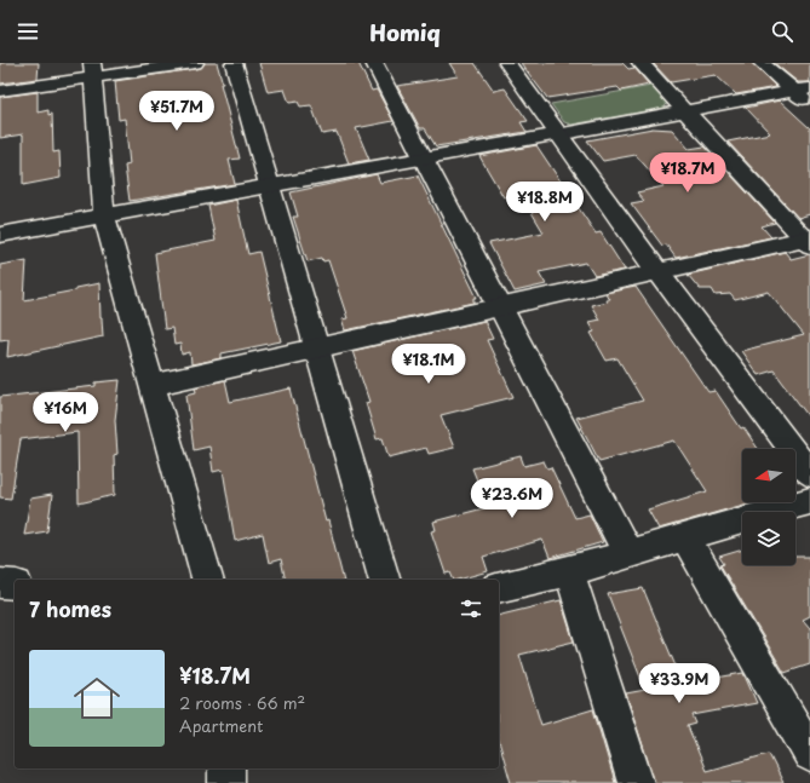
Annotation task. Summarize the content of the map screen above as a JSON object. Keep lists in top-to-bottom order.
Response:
{
  "north": "left",
  "page": {
    "header": "Homiq",
    "price": [
      "¥51.7M",
      "¥18.7M",
      "¥18.8M",
      "¥18.1M",
      "¥16M",
      "¥23.6M",
      "¥33.9M"
    ],
    "heading": "7 homes",
    "list": [
      {
        "name": "¥18.7M",
        "note": "2 rooms · 66 m² · Apartment"
      }
    ]
  }
}
